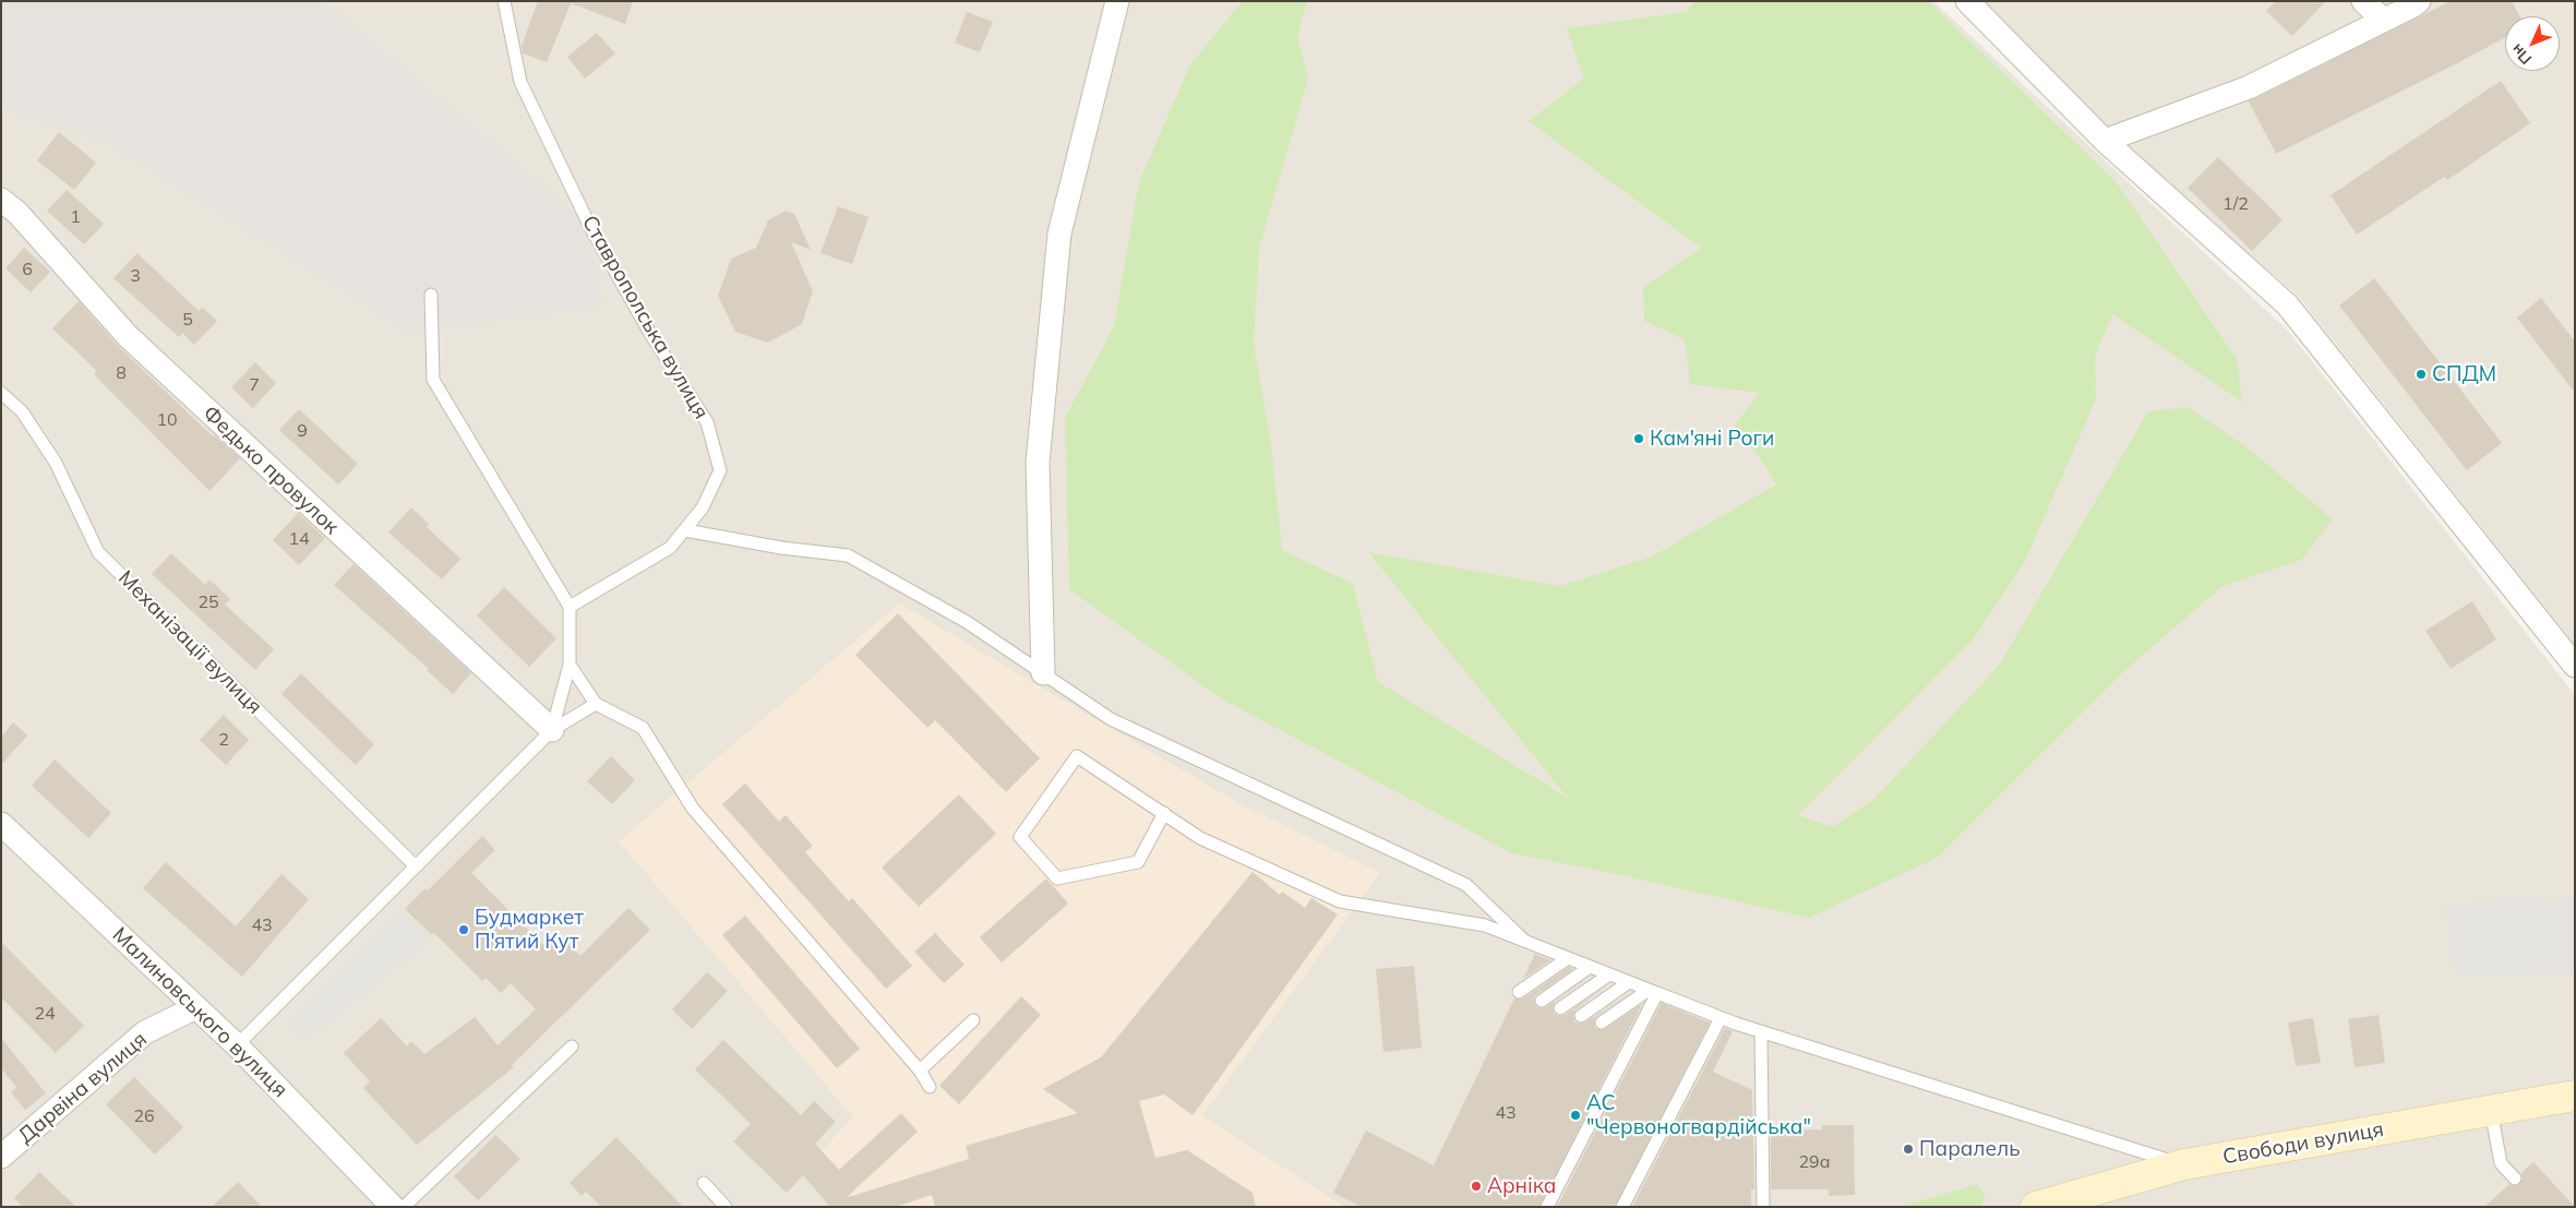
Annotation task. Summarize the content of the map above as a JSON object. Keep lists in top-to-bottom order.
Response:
{
  "streets": {
    "main road": ["Свободи вулиця"],
    "street": ["Федько провулок", "Малиновського вулиця", "Дарвіна вулиця"],
    "lane": ["Ставрополська вулиця", "Механізації вулиця"]
  },
  "crossings": [
    ["Малиновського вулиця", "Дарвіна вулиця"]
  ],
  "places": [
    "СПДМ",
    "Кам'яні Роги",
    "Будмаркет П'ятий Кут",
    "АС \"Червоногвардійська\"",
    "Паралель",
    "Арніка"
  ],
  "house_numbers": [
    "1/2",
    "1",
    "6",
    "3",
    "5",
    "8",
    "7",
    "10",
    "9",
    "14",
    "25",
    "2",
    "43",
    "24",
    "43",
    "26",
    "29а"
  ],
  "north": "bottom left"
}
